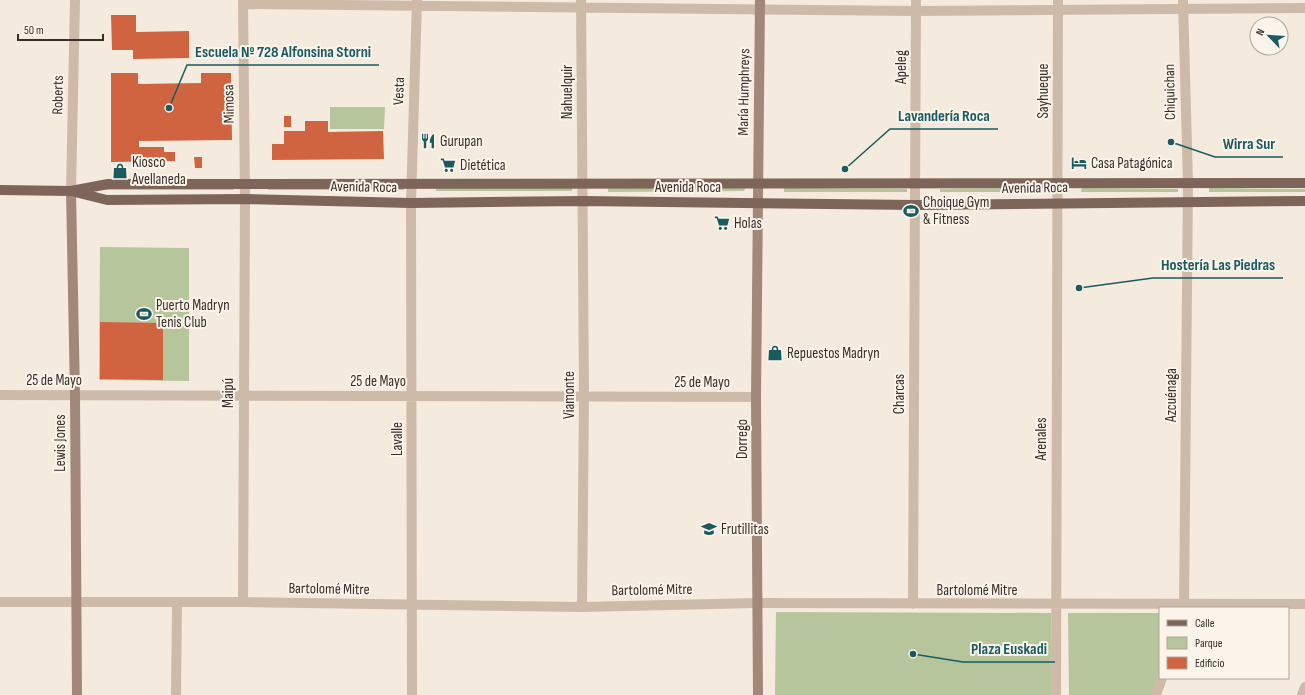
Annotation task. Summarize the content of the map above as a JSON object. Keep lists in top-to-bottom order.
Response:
{
  "streets": {
    "main road": [
      "María Humphreys",
      "Avenida Roca",
      "Dorrego",
      "Lewis Jones"
    ],
    "street": [
      "Apeleg",
      "Vesta",
      "Sayhueque",
      "Nahuelquir",
      "Chiquichan",
      "Roberts",
      "Mimosa",
      "25 de Mayo",
      "Maipú",
      "Charcas",
      "Viamonte",
      "Azcuénaga",
      "Lavalle",
      "Arenales",
      "Bartolomé Mitre"
    ]
  },
  "crossings": [
    ["Apeleg", "Avenida Roca"],
    ["Apeleg", "Charcas"],
    ["Vesta", "Avenida Roca"],
    ["Vesta", "Lavalle"],
    ["Sayhueque", "Avenida Roca"],
    ["Sayhueque", "Arenales"],
    ["Nahuelquir", "Avenida Roca"],
    ["Nahuelquir", "Viamonte"],
    ["María Humphreys", "Avenida Roca"],
    ["María Humphreys", "Dorrego"],
    ["Chiquichan", "Avenida Roca"],
    ["Chiquichan", "Azcuénaga"],
    ["Roberts", "Avenida Roca"],
    ["Roberts", "Lewis Jones"],
    ["Mimosa", "Avenida Roca"],
    ["Mimosa", "Maipú"],
    ["Avenida Roca", "Maipú"],
    ["Avenida Roca", "Charcas"],
    ["Avenida Roca", "Viamonte"],
    ["Avenida Roca", "Azcuénaga"],
    ["Avenida Roca", "Lavalle"],
    ["Avenida Roca", "Dorrego"],
    ["Avenida Roca", "Arenales"],
    ["Avenida Roca", "Lewis Jones"],
    ["25 de Mayo", "Maipú"],
    ["25 de Mayo", "Viamonte"],
    ["25 de Mayo", "Lavalle"],
    ["25 de Mayo", "Dorrego"],
    ["25 de Mayo", "Lewis Jones"],
    ["Maipú", "Bartolomé Mitre"],
    ["Charcas", "Bartolomé Mitre"],
    ["Viamonte", "Bartolomé Mitre"],
    ["Azcuénaga", "Bartolomé Mitre"],
    ["Lavalle", "Bartolomé Mitre"],
    ["Dorrego", "Bartolomé Mitre"],
    ["Arenales", "Bartolomé Mitre"],
    ["Lewis Jones", "Bartolomé Mitre"]
  ],
  "places": {
    "other": [
      "Escuela Nº 728 Alfonsina Storni",
      "Wirra Sur",
      "Lavandería Roca",
      "Hostería Las Piedras",
      "Plaza Euskadi"
    ],
    "restaurant": ["Gurupan"],
    "hotel": ["Casa Patagónica"],
    "supermarket": ["Dietética", "Holas"],
    "shop": ["Kiosco Avellaneda", "Repuestos Madryn"],
    "sports": ["Choique Gym & Fitness", "Puerto Madryn Tenis Club"],
    "school or university": ["Frutillitas"]
  },
  "legend": ["Calle", "Parque", "Edificio"],
  "scale_bar": "50 m",
  "north": "top left"
}
